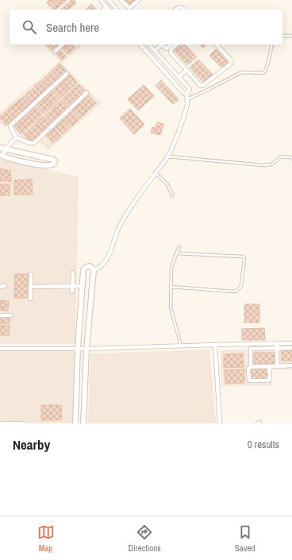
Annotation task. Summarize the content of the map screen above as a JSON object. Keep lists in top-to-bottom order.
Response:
{
  "page": {
    "search": "Search here",
    "heading": ["Nearby", "0 results"],
    "nav": ["Map", "Directions", "Saved"]
  }
}
